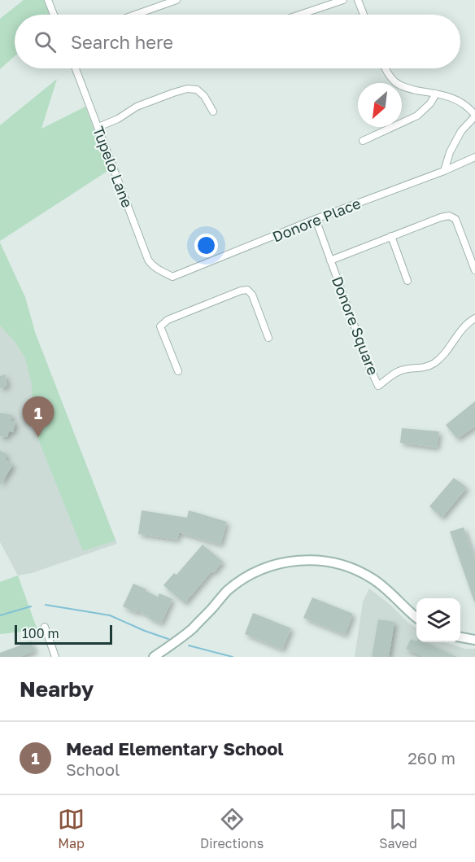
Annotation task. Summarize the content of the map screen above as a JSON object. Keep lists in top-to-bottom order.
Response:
{
  "streets": {
    "street": ["Tupelo Lane", "Donore Place", "Donore Square"]
  },
  "crossings": [
    ["Tupelo Lane", "Donore Place"],
    ["Donore Place", "Donore Square"]
  ],
  "scale_bar": "100 m",
  "north": "bottom left",
  "page": {
    "search": "Search here",
    "pins": "1",
    "scale": "100 m",
    "heading": "Nearby",
    "list": [
      {
        "mark": "1",
        "name": "Mead Elementary School",
        "note": "School",
        "value": "260 m"
      }
    ],
    "nav": ["Map", "Directions", "Saved"]
  }
}
